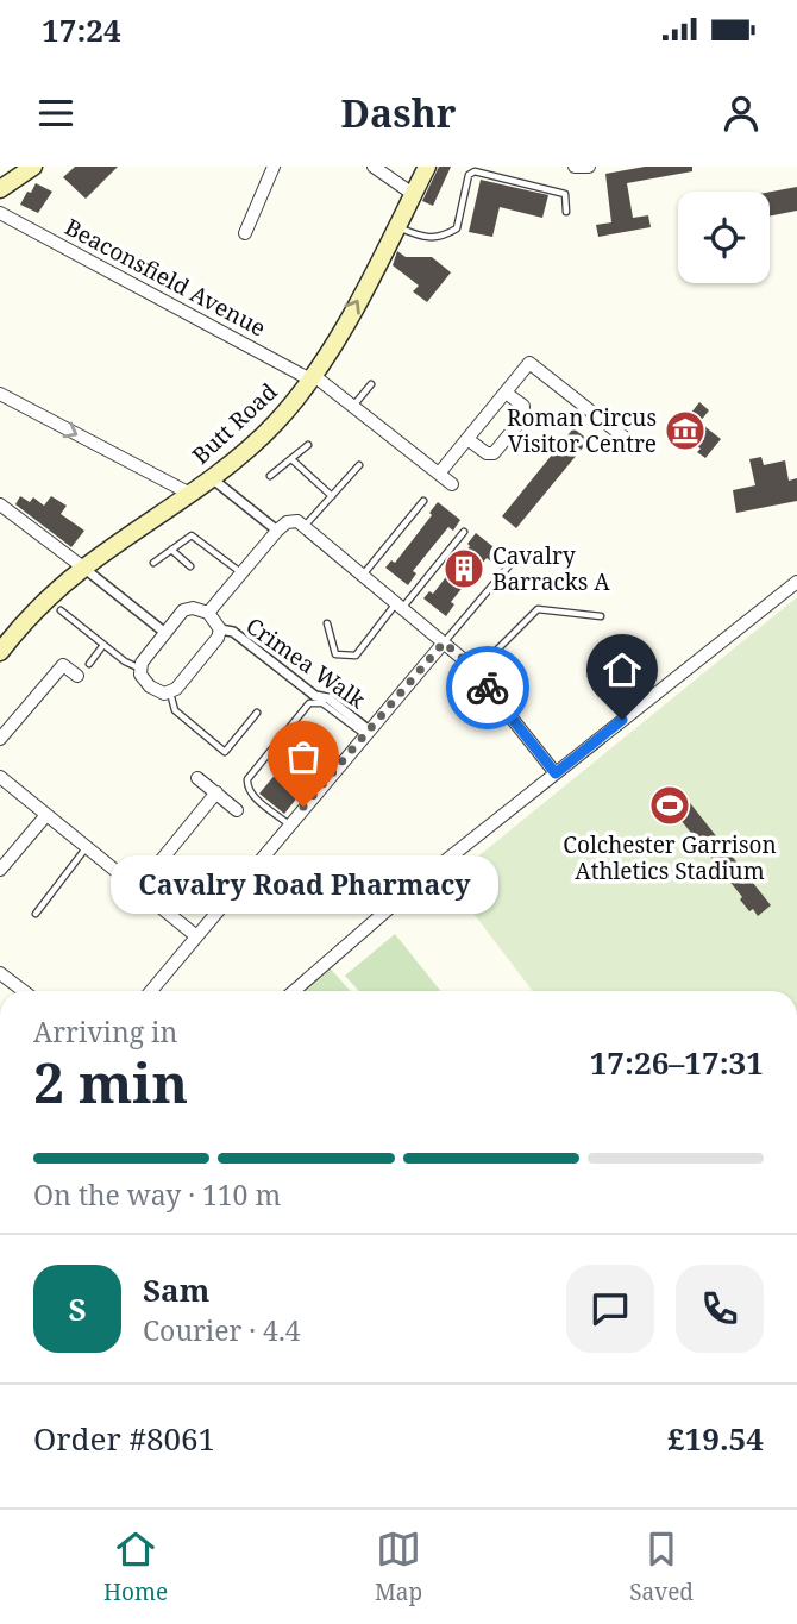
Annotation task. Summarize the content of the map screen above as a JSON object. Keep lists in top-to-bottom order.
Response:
{
  "streets": {
    "main road": ["Butt Road"],
    "street": ["Beaconsfield Avenue", "Crimea Walk"]
  },
  "crossings": [
    ["Beaconsfield Avenue", "Butt Road"]
  ],
  "places": {
    "museum": ["Roman Circus Visitor Centre"],
    "building": ["Cavalry Barracks A"],
    "sports": ["Colchester Garrison Athletics Stadium"],
    "other": ["Cavalry Road Pharmacy"]
  },
  "page": {
    "status": "17:24",
    "header": "Dashr",
    "bubble": "Cavalry Road Pharmacy",
    "heading": ["2 min", "Arriving in", "17:26–17:31"],
    "panel": [
      "Sam",
      "Courier · 4.4",
      "Order #8061",
      "£19.54"
    ],
    "bar": "On the way · 110 m",
    "round": "S",
    "tabs": ["Home", "Map", "Saved"]
  }
}
